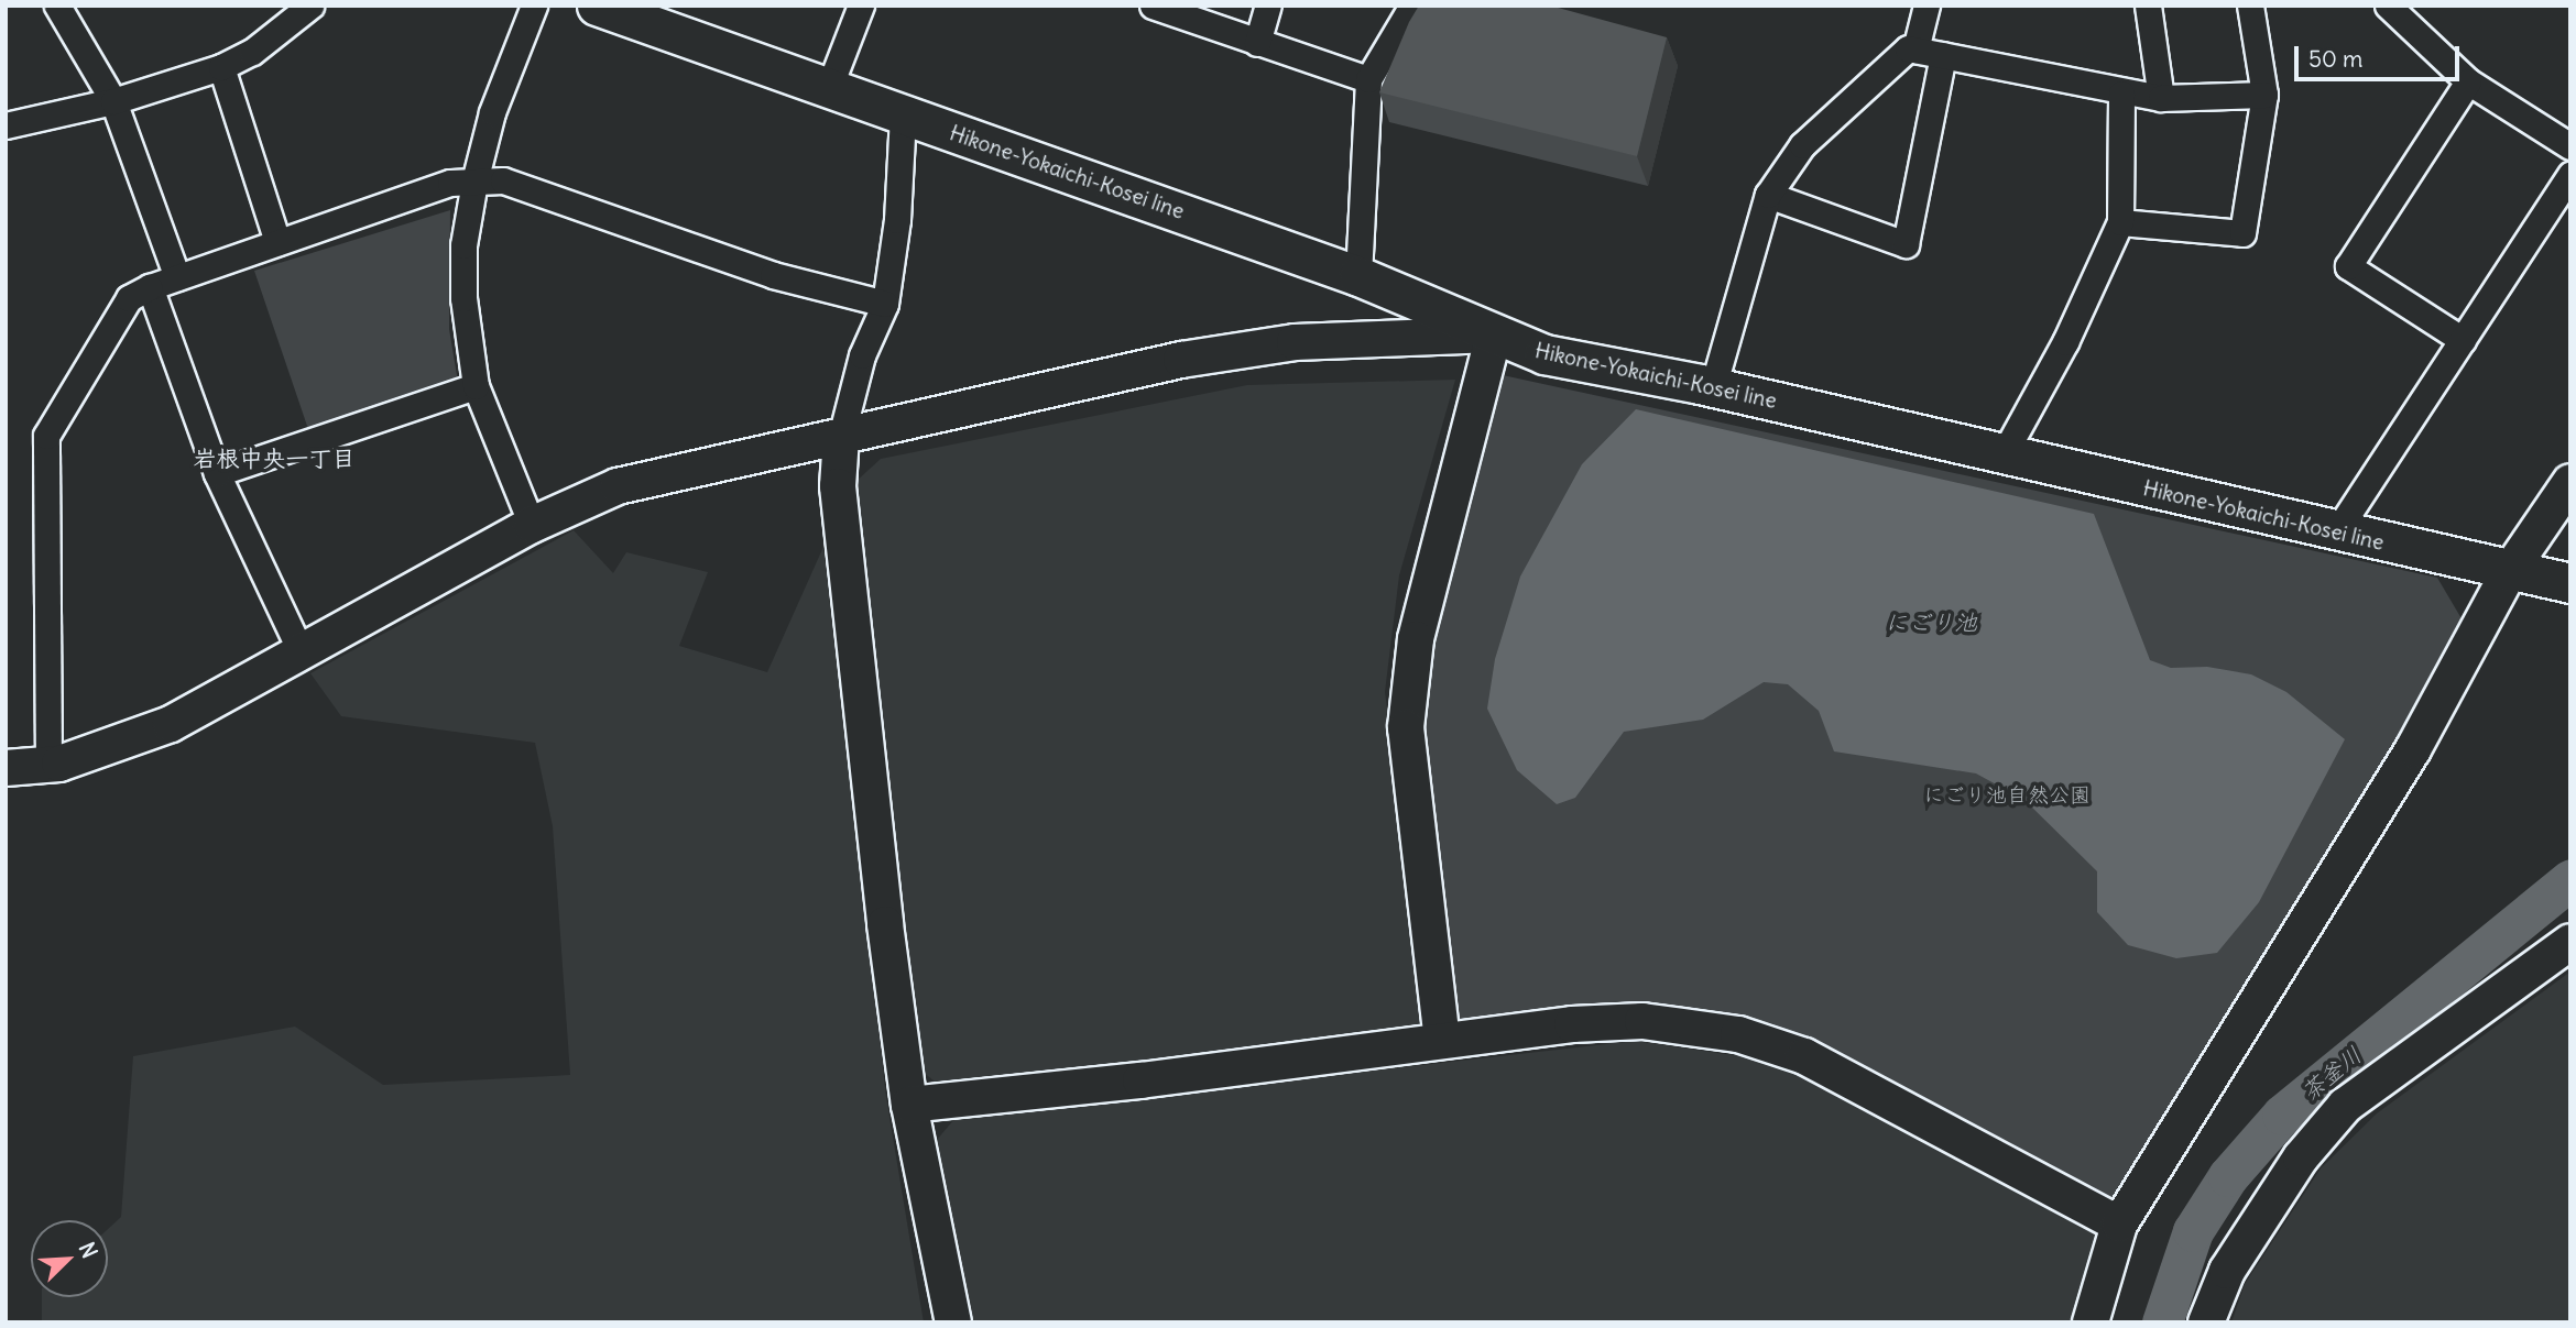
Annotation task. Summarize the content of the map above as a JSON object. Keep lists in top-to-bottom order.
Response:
{
  "streets": {
    "main road": ["Hikone-Yokaichi-Kosei line"]
  },
  "districts": ["岩根中央一丁目"],
  "water": ["にごり池", "茶釜川"],
  "parks": ["にごり池自然公園"],
  "scale_bar": "50 m",
  "north": "top right"
}
